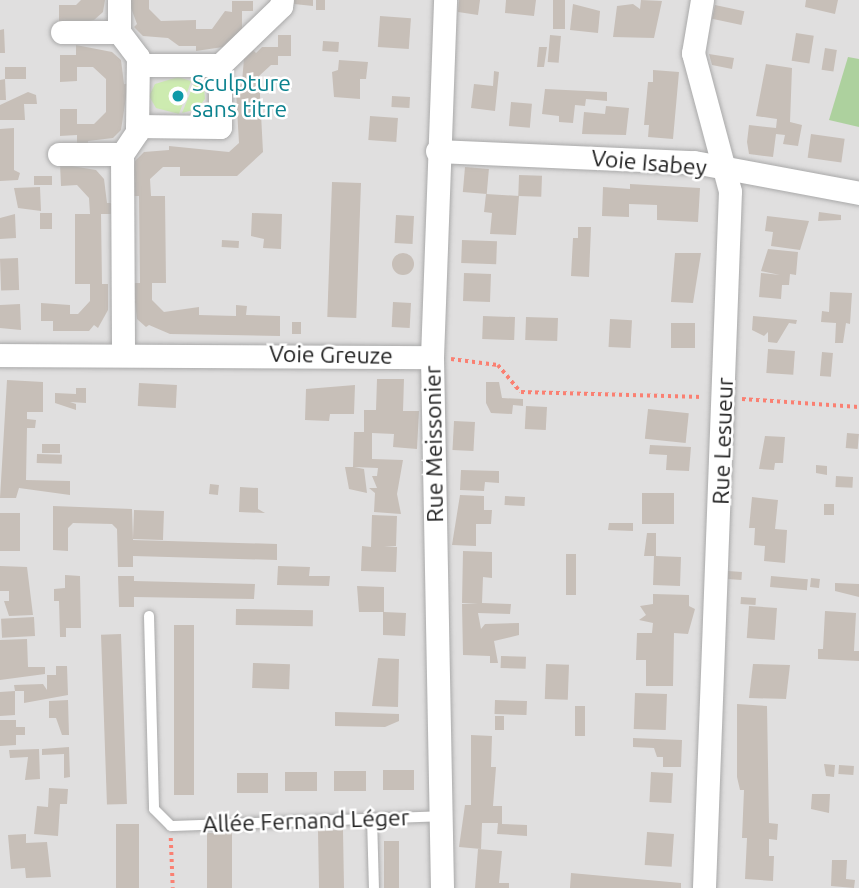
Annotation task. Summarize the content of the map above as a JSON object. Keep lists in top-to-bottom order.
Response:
{
  "streets": {
    "street": [
      "Voie Isabey",
      "Voie Greuze",
      "Rue Lesueur",
      "Rue Meissonier"
    ],
    "lane": ["Allée Fernand Léger"]
  },
  "crossings": [
    ["Voie Isabey", "Rue Lesueur"],
    ["Voie Isabey", "Rue Meissonier"],
    ["Voie Greuze", "Rue Meissonier"],
    ["Rue Meissonier", "Allée Fernand Léger"]
  ],
  "places": ["Sculpture sans titre"]
}
